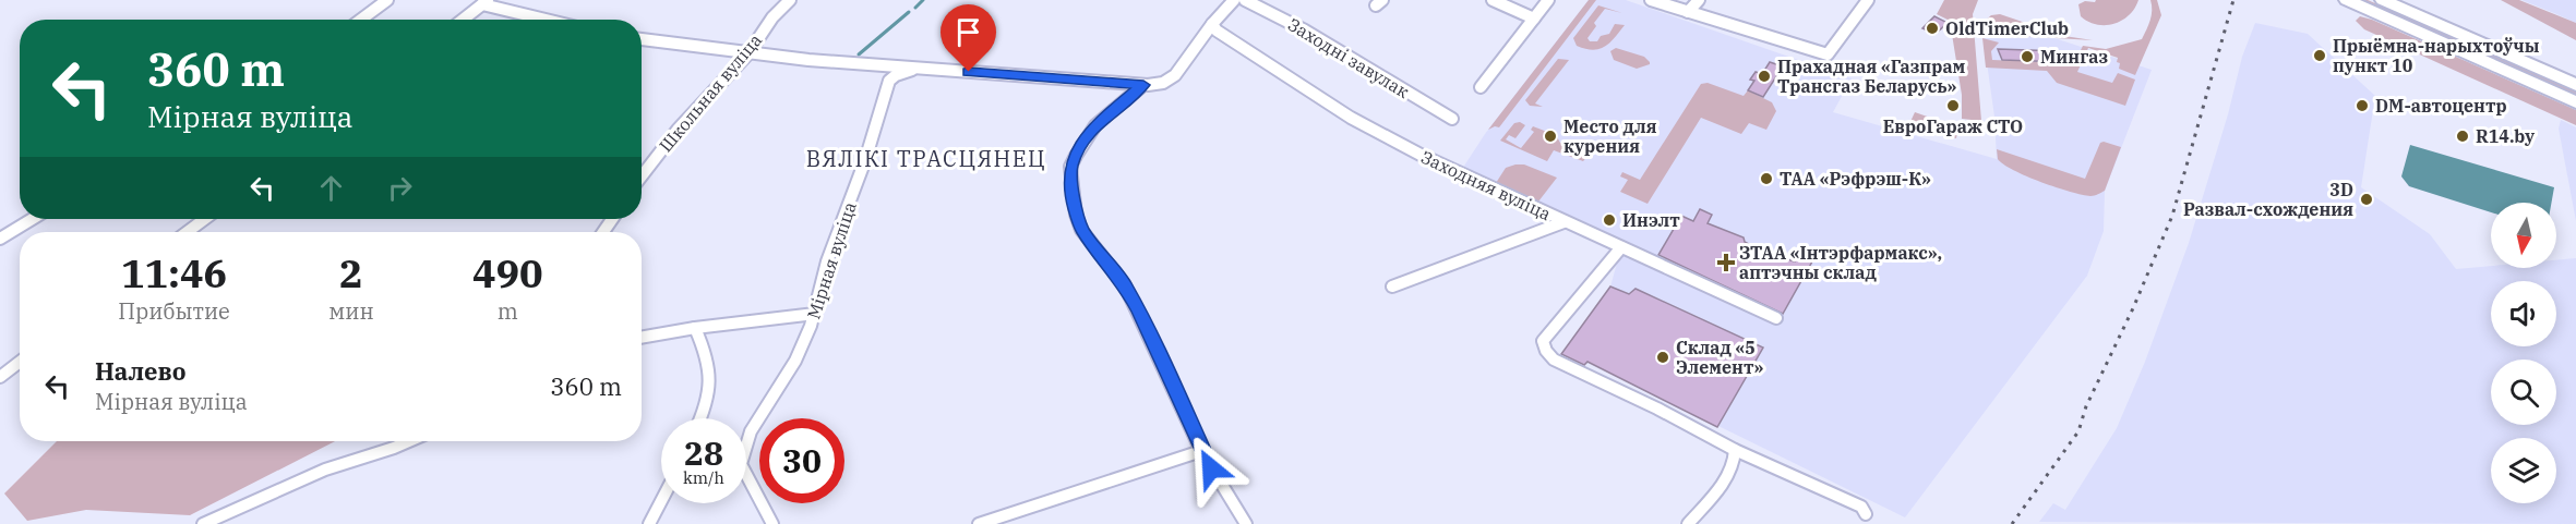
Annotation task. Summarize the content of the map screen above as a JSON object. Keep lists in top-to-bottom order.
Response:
{
  "streets": {
    "street": [
      "Заходні завулак",
      "Школьная вуліца",
      "Заходняя вуліца",
      "Мірная вуліца"
    ]
  },
  "districts": ["ВЯЛІКІ ТРАСЦЯНЕЦ"],
  "places": {
    "other": [
      "OldTimerClub",
      "Прыёмна-нарыхтоўчы пункт 10",
      "Мингаз",
      "Прахадная «Газпрам Трансгаз Беларусь»",
      "ЕвроГараж СТО",
      "DM-автоцентр",
      "Место для курения",
      "R14.by",
      "ТАА «Рэфрэш-К»",
      "3D Развал-схождения",
      "Инэлт",
      "Склад «5 Элемент»"
    ],
    "health": ["ЗТАА «Інтэрфармакс», аптэчны склад"]
  },
  "north": "bottom",
  "page": {
    "turn": ["360 m", "Мірная вуліца"],
    "eta": [
      "11:46",
      "Прибытие",
      "2",
      "мин",
      "490",
      "m"
    ],
    "list": [
      {
        "name": "Налево",
        "note": "Мірная вуліца",
        "value": "360 m"
      }
    ],
    "speed": "28 km/h",
    "limit": "30"
  }
}
